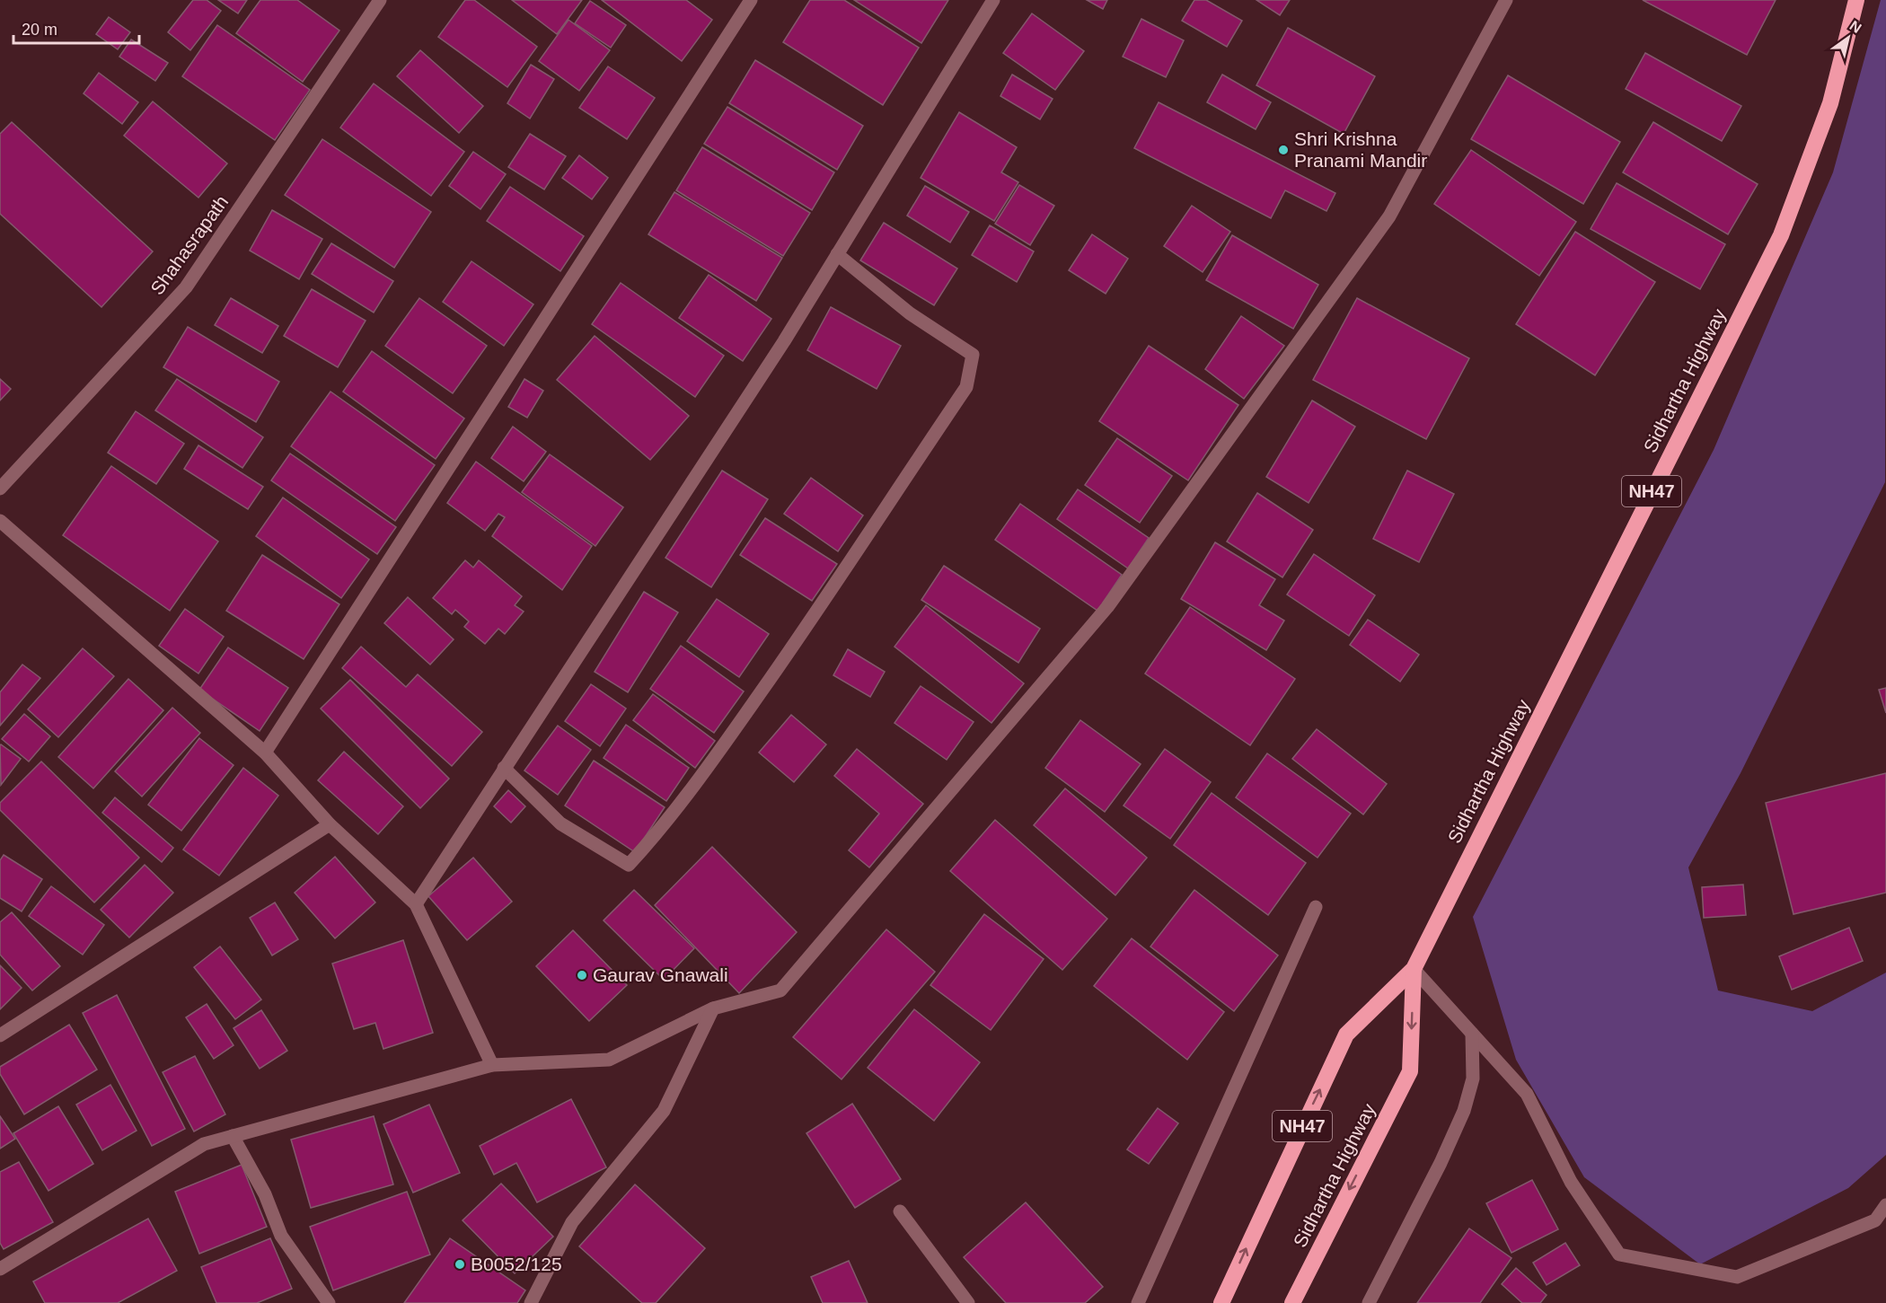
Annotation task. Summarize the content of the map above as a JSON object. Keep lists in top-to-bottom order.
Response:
{
  "streets": {
    "highway": ["Sidhartha Highway", "NH47"],
    "street": ["Shahasrapath"]
  },
  "places": ["Shri Krishna Pranami Mandir", "Gaurav Gnawali", "B0052/125"],
  "scale_bar": "20 m",
  "north": "top right"
}
